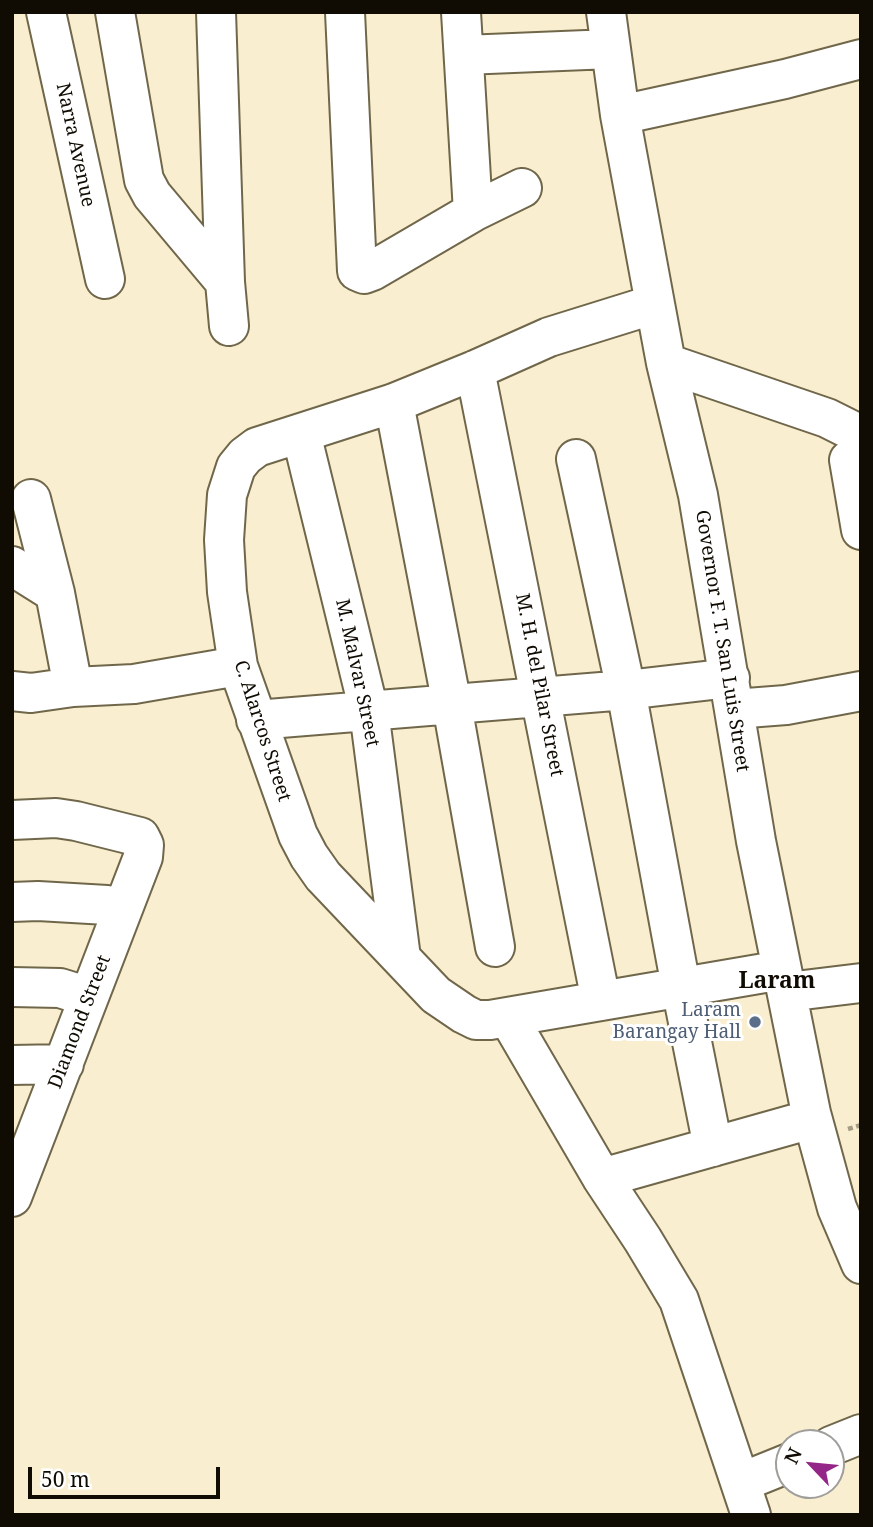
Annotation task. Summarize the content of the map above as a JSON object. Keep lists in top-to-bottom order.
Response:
{
  "streets": {
    "street": [
      "Narra Avenue",
      "Governor F. T. San Luis Street",
      "M. Malvar Street",
      "M. H. del Pilar Street",
      "C. Alarcos Street",
      "Diamond Street"
    ]
  },
  "crossings": [
    ["Governor F. T. San Luis Street", "C. Alarcos Street"],
    ["M. Malvar Street", "C. Alarcos Street"],
    ["M. H. del Pilar Street", "C. Alarcos Street"]
  ],
  "districts": ["Laram"],
  "places": ["Laram Barangay Hall"],
  "scale_bar": "50 m",
  "north": "top left"
}
